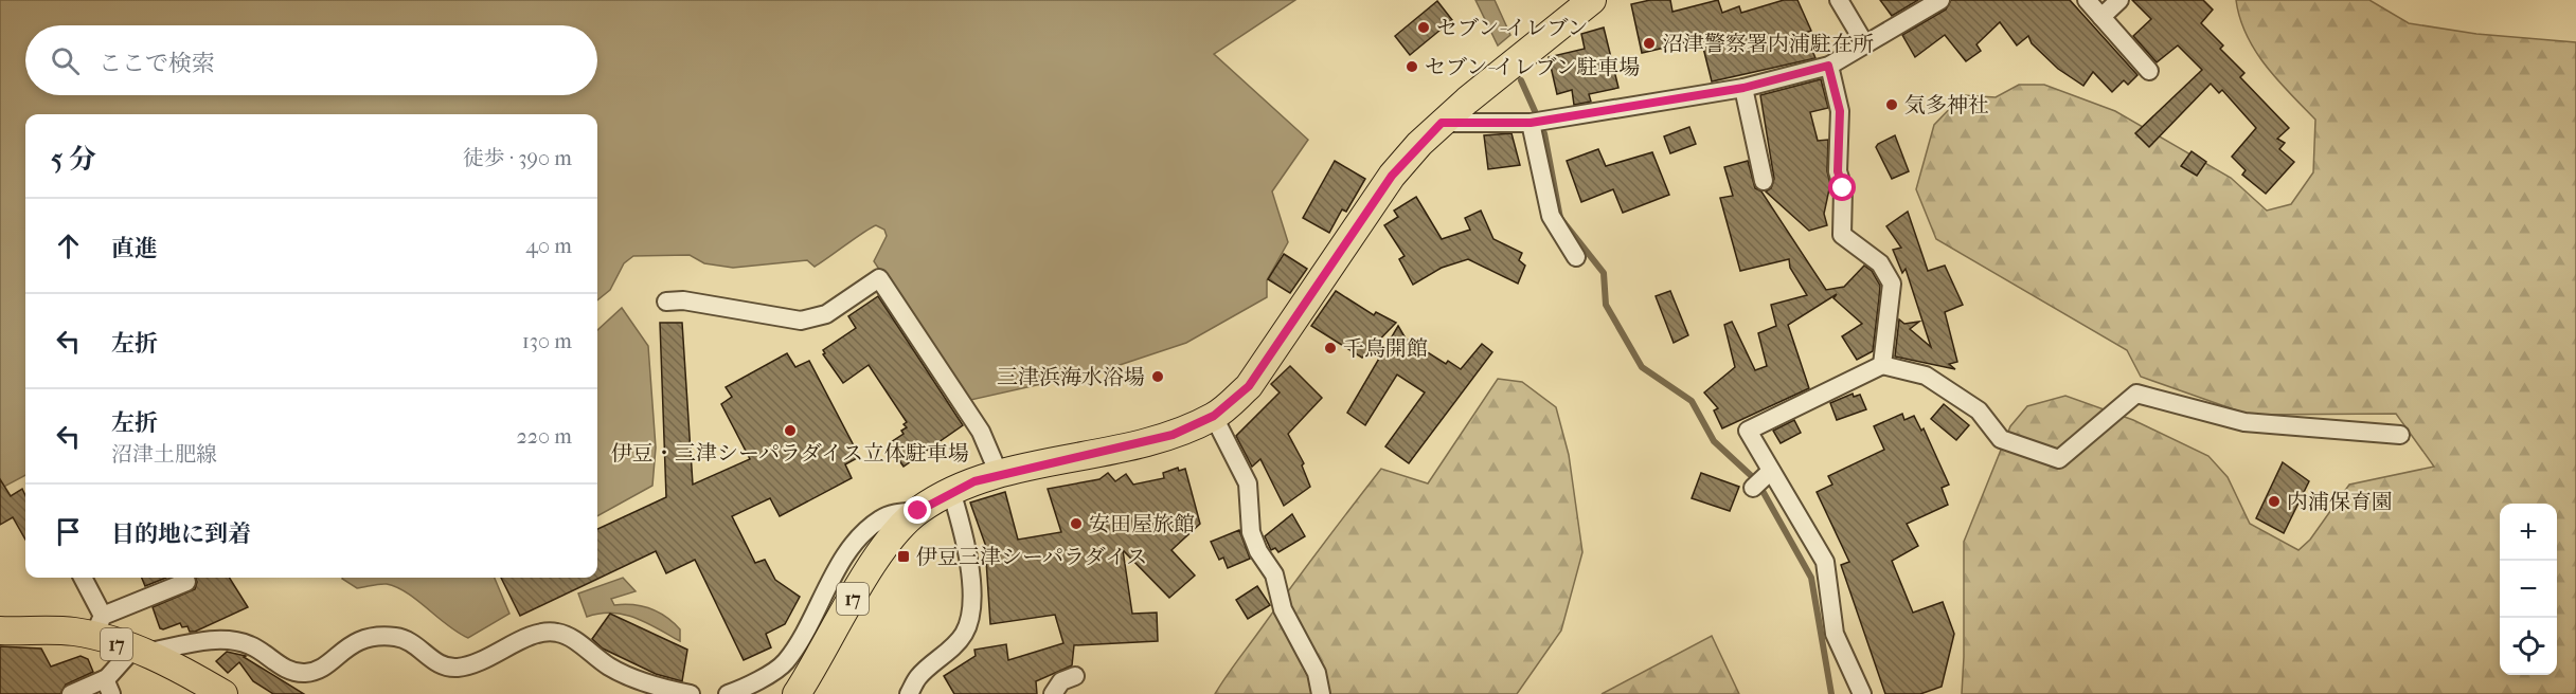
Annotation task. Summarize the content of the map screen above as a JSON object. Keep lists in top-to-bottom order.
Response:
{
  "streets": {
    "main road": ["17"]
  },
  "places": {
    "other": [
      "セブン-イレブン",
      "沼津警察署内浦駐在所",
      "セブン-イレブン駐車場",
      "気多神社",
      "千鳥開館",
      "三津浜海水浴場",
      "伊豆・三津シーパラダイス立体駐車場",
      "内浦保育園",
      "安田屋旅館"
    ],
    "transit": ["伊豆三津シーパラダイス"]
  },
  "page": {
    "search": "ここで検索",
    "heading": ["5 分", "徒歩 · 390 m"],
    "list": [
      ["直進", "40 m"],
      ["左折", "130 m"],
      ["左折", "沼津土肥線", "220 m"],
      "目的地に到着"
    ],
    "map_buttons": ["+", "−"]
  }
}
